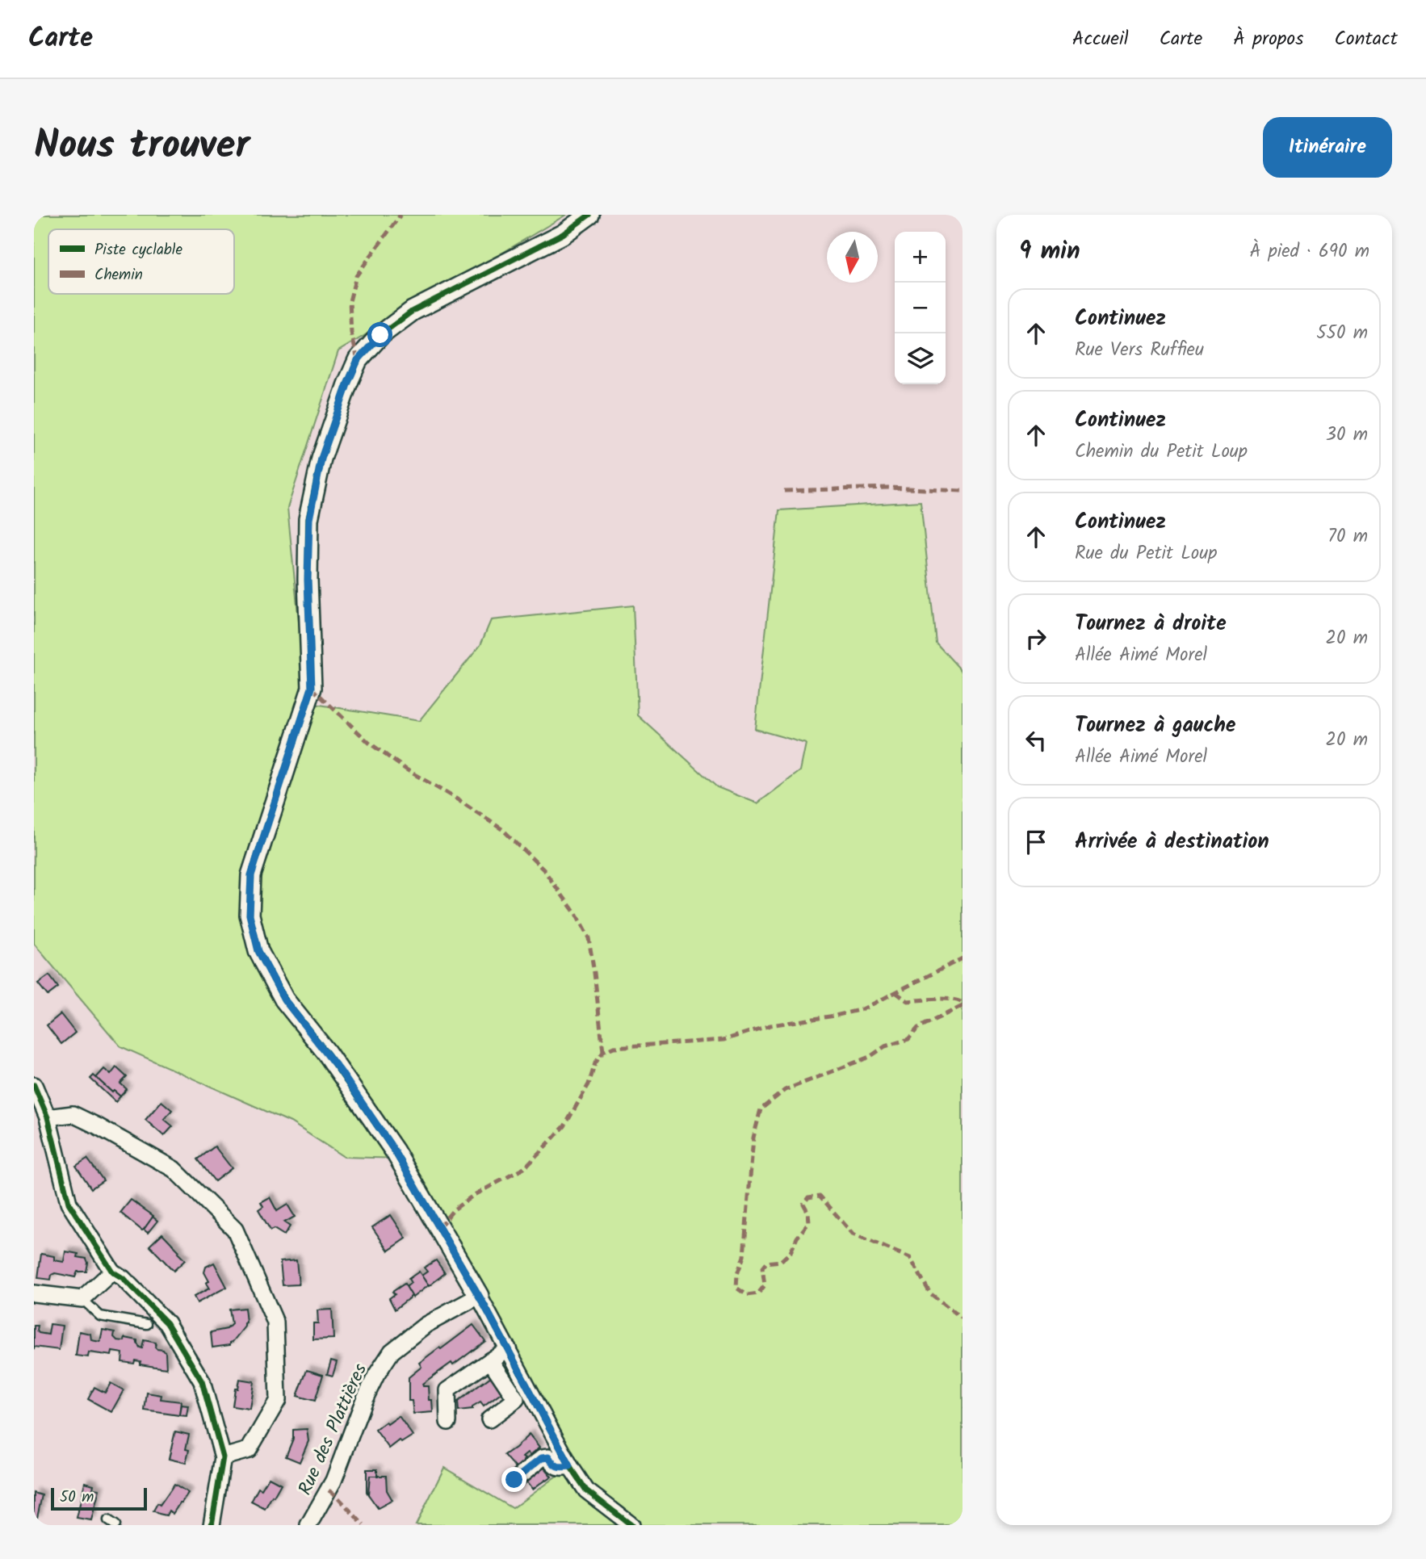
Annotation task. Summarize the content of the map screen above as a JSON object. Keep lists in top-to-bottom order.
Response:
{
  "streets": {
    "street": ["Rue des Plattières"]
  },
  "legend": ["Piste cyclable", "Chemin"],
  "scale_bar": "50 m",
  "north": "bottom",
  "page": {
    "header": "Carte",
    "nav": [
      "Accueil",
      "Carte",
      "À propos",
      "Contact"
    ],
    "title": "Nous trouver",
    "buttons": "Itinéraire",
    "heading": ["9 min", "À pied · 690 m"],
    "map_buttons": ["+", "−"],
    "list": [
      ["Continuez", "Rue Vers Ruffieu", "550 m"],
      ["Continuez", "Chemin du Petit Loup", "30 m"],
      ["Continuez", "Rue du Petit Loup", "70 m"],
      ["Tournez à droite", "Allée Aimé Morel", "20 m"],
      ["Tournez à gauche", "Allée Aimé Morel", "20 m"],
      "Arrivée à destination"
    ],
    "scale": "50 m"
  }
}
